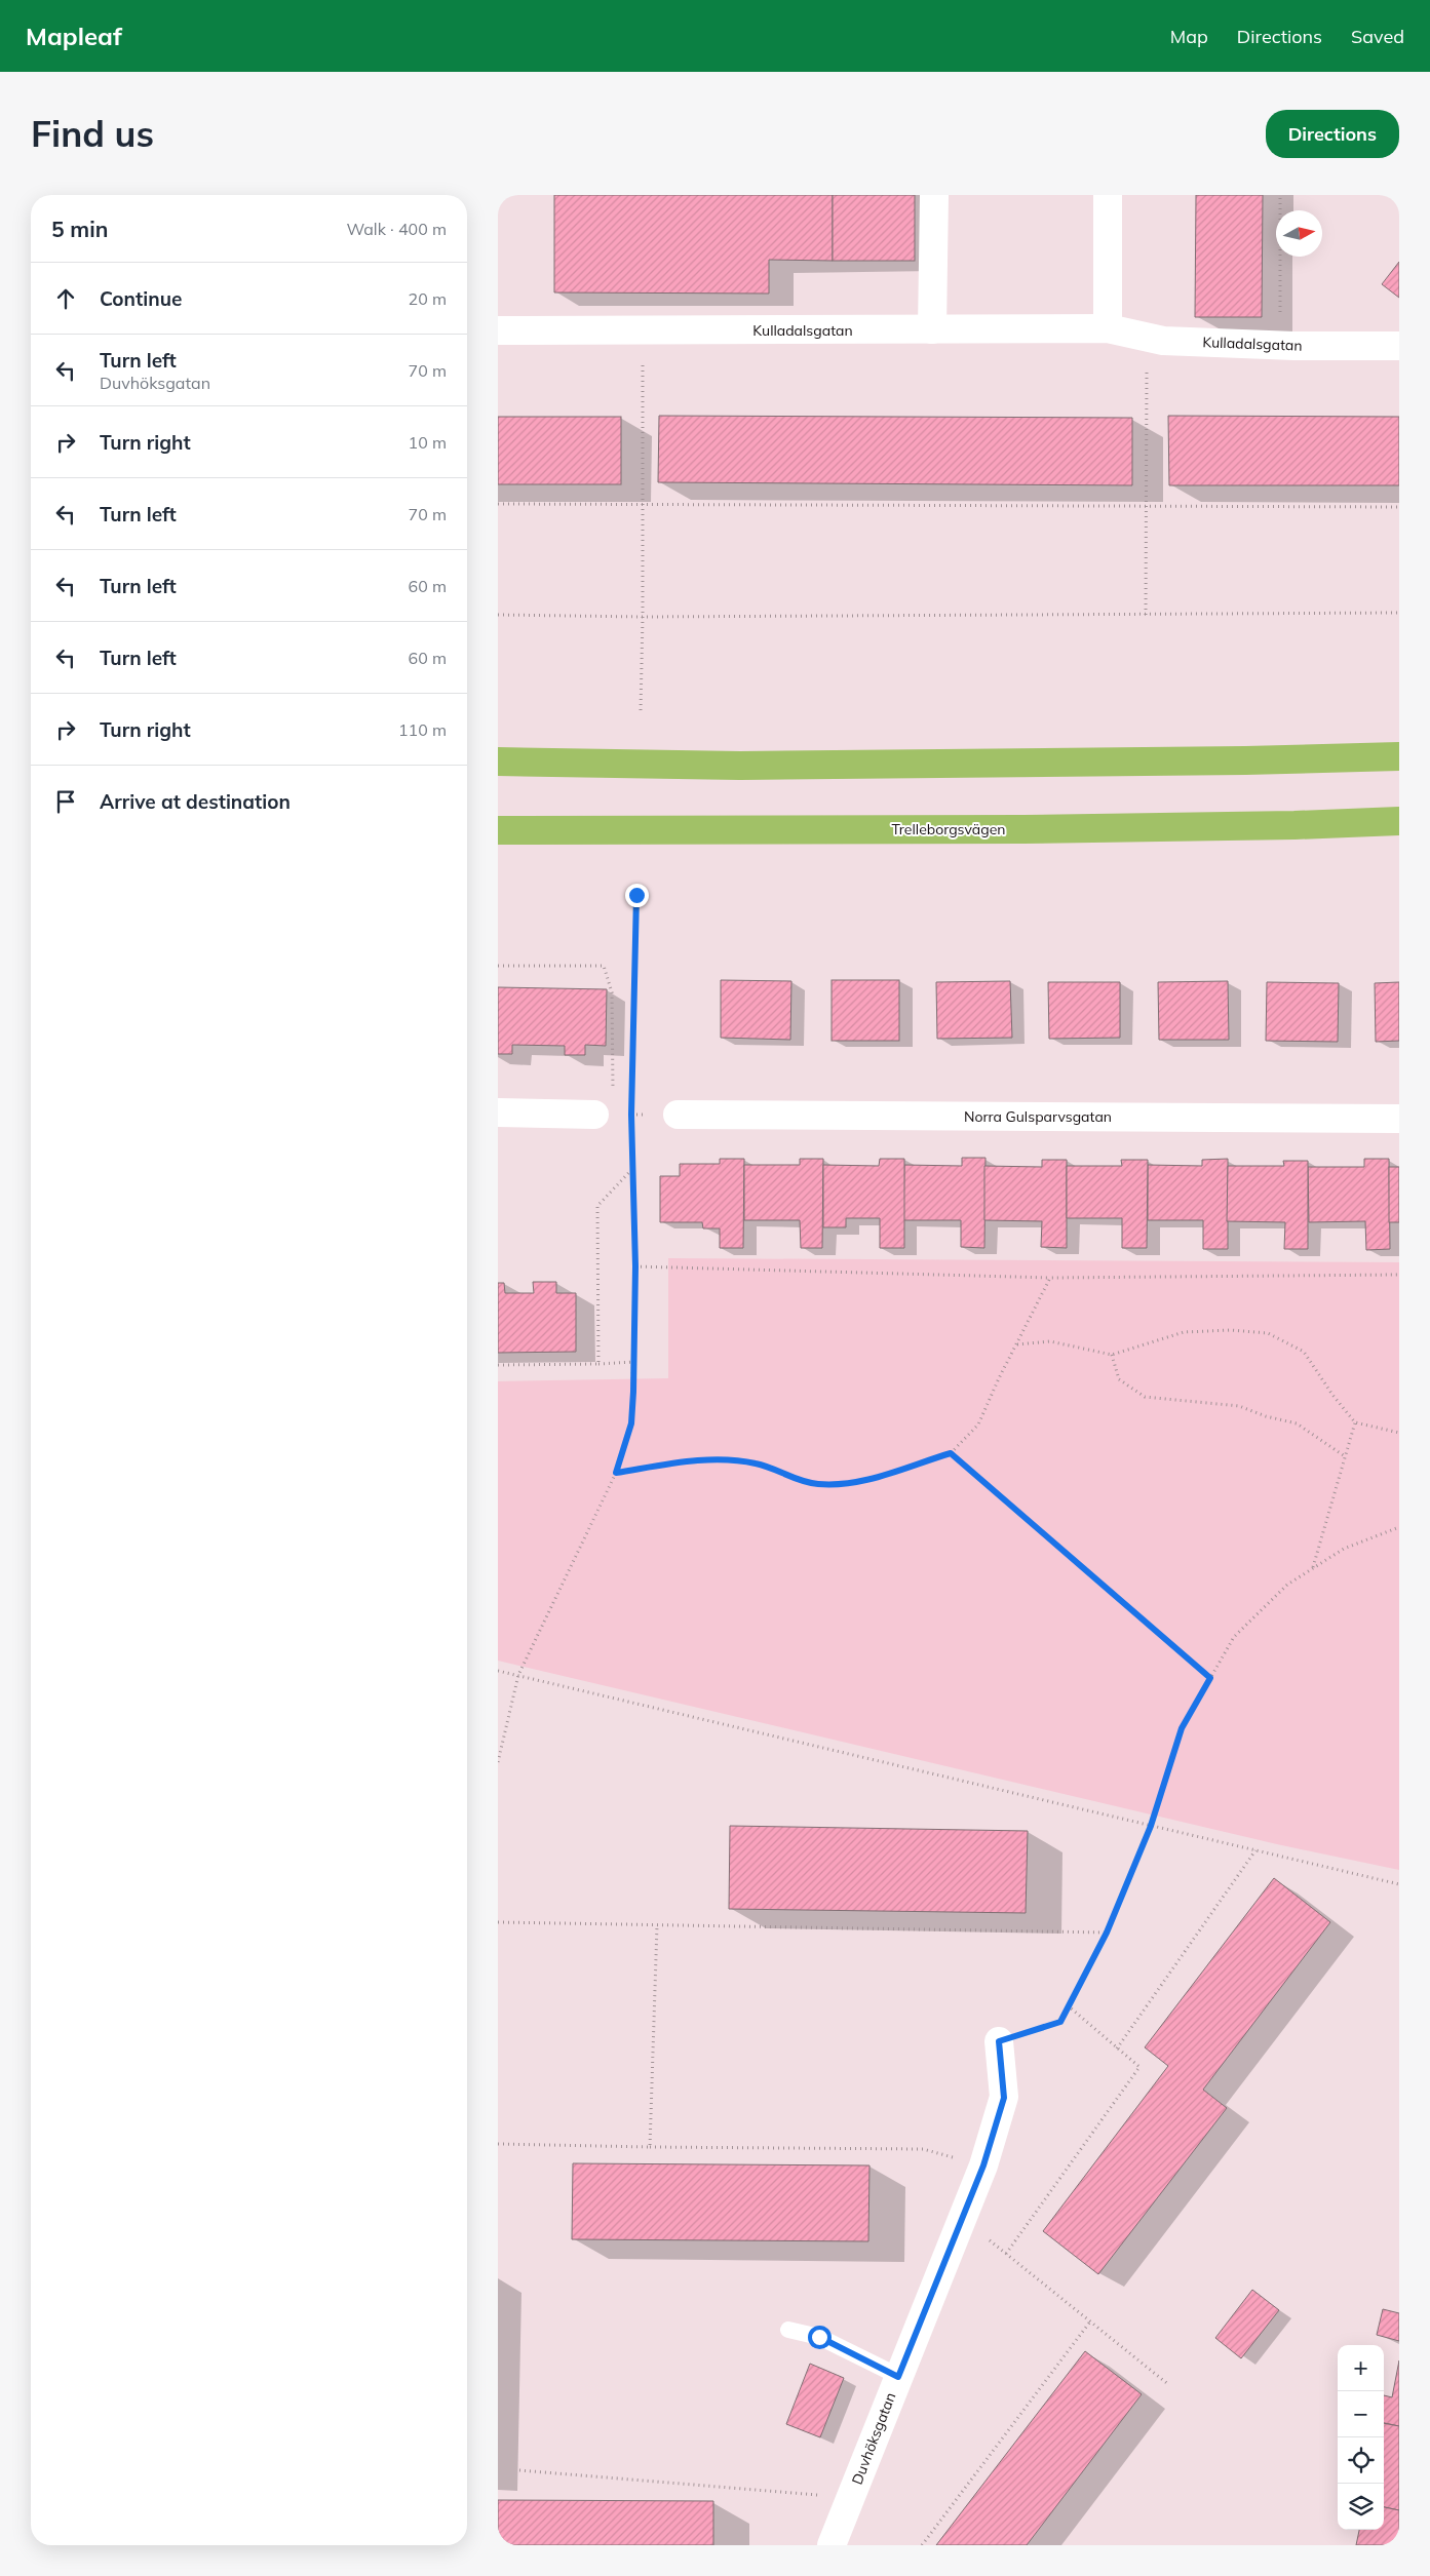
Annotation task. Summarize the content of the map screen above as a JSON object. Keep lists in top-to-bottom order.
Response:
{
  "streets": {
    "highway": ["Trelleborgsvägen"],
    "street": ["Kulladalsgatan", "Norra Gulsparvsgatan", "Duvhöksgatan"]
  },
  "north": "right",
  "page": {
    "header": "Mapleaf",
    "nav": ["Map", "Directions", "Saved"],
    "buttons": "Directions",
    "title": "Find us",
    "heading": ["5 min", "Walk · 400 m"],
    "list": [
      ["Continue", "20 m"],
      ["Turn left", "Duvhöksgatan", "70 m"],
      ["Turn right", "10 m"],
      ["Turn left", "70 m"],
      ["Turn left", "60 m"],
      ["Turn left", "60 m"],
      ["Turn right", "110 m"],
      "Arrive at destination"
    ],
    "map_buttons": ["+", "−"]
  }
}
